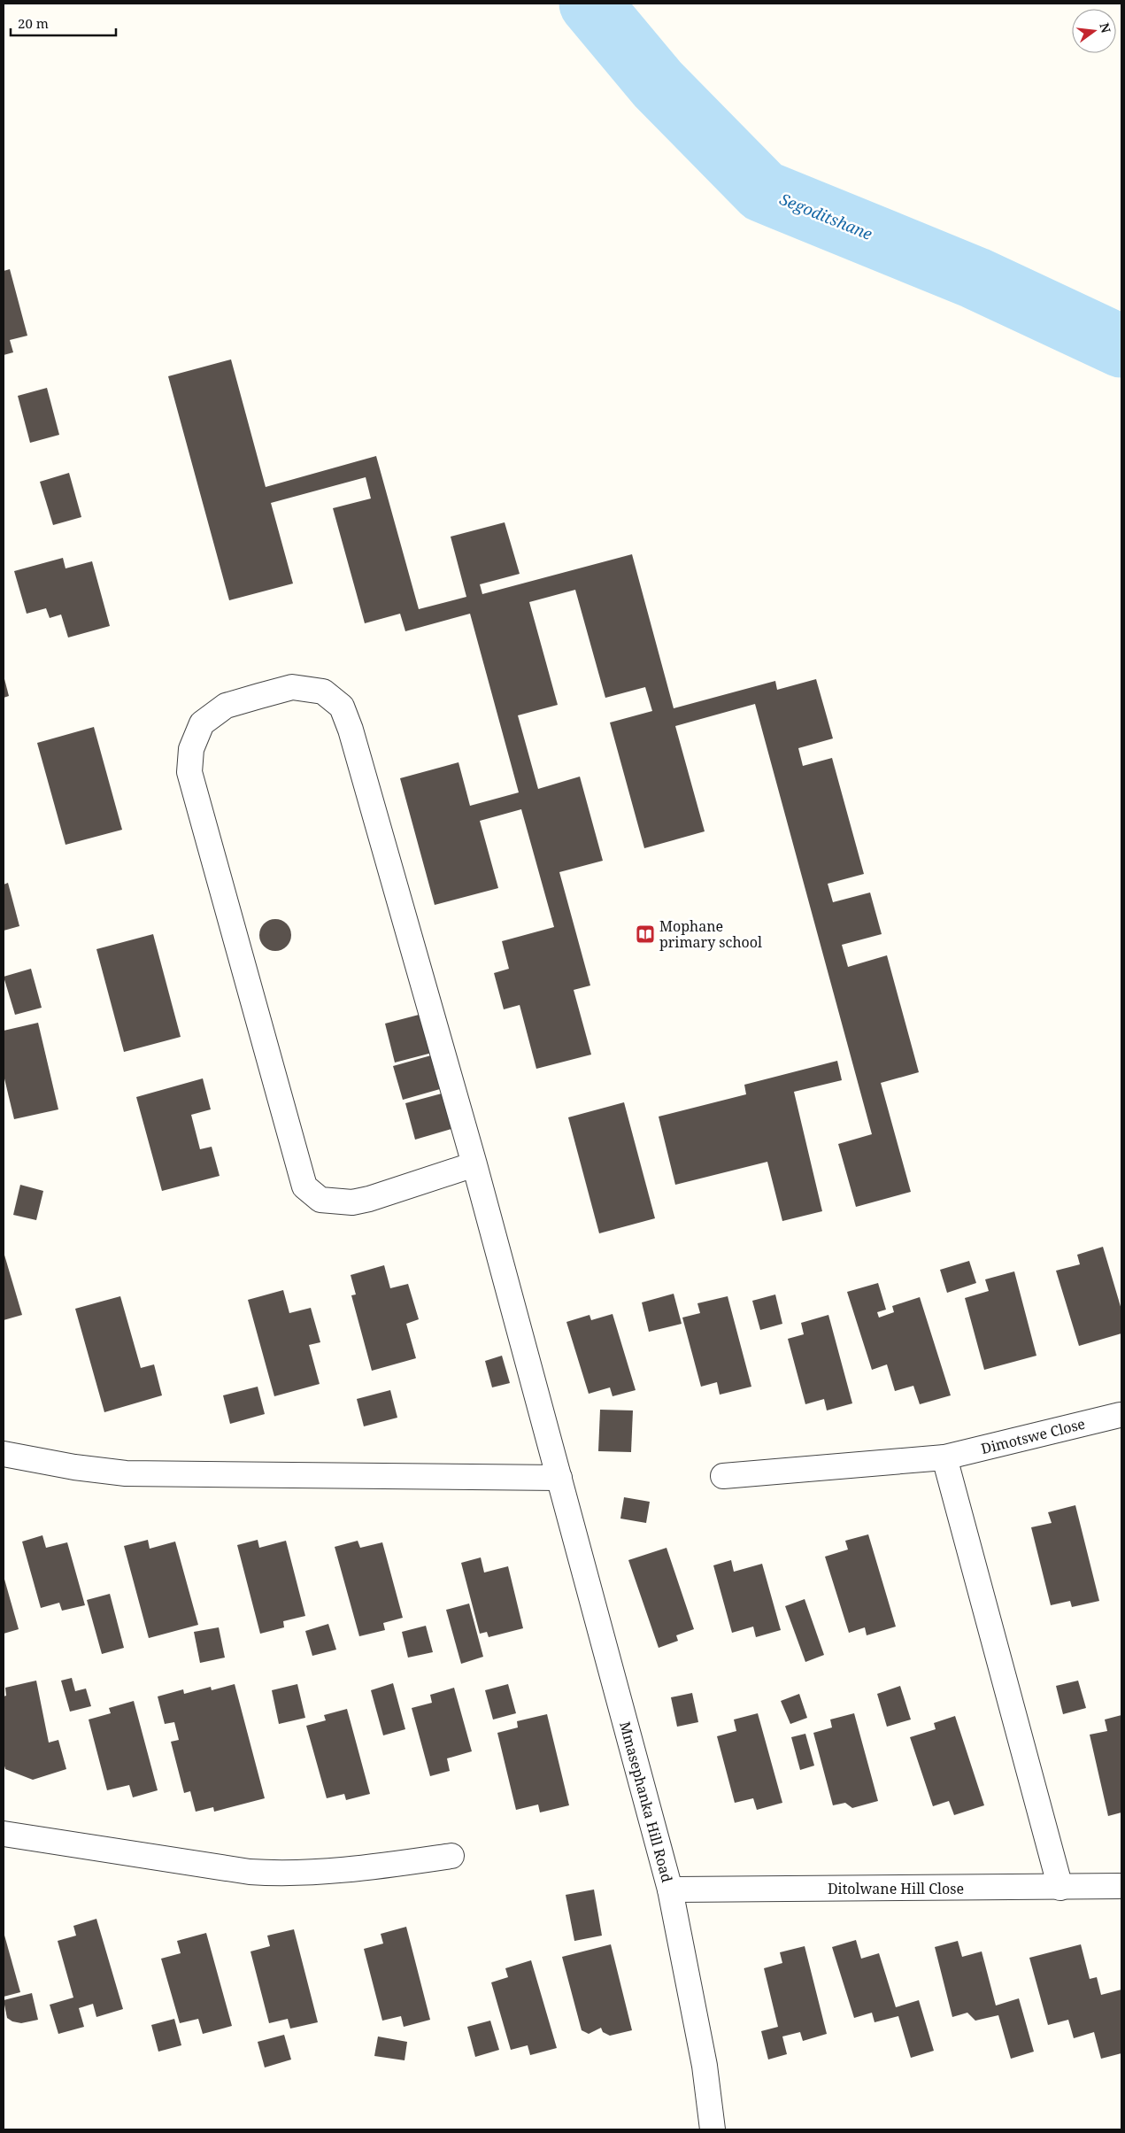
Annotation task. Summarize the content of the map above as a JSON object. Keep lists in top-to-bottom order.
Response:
{
  "streets": {
    "street": ["Dimotswe Close", "Mmasephanka Hill Road", "Ditolwane Hill Close"]
  },
  "crossings": [
    ["Mmasephanka Hill Road", "Ditolwane Hill Close"]
  ],
  "water": ["Segoditshane"],
  "places": {
    "library": ["Mophane primary school"]
  },
  "scale_bar": "20 m",
  "north": "right"
}
